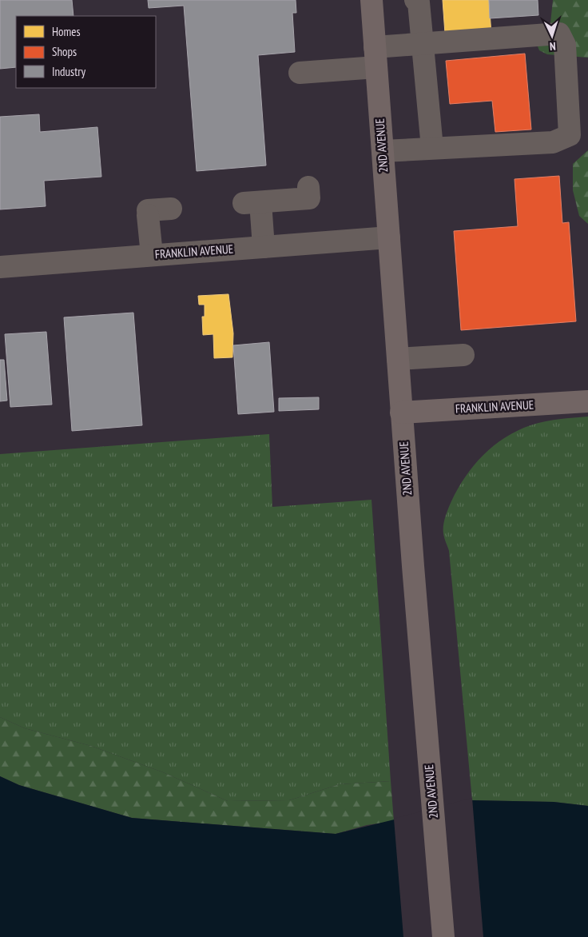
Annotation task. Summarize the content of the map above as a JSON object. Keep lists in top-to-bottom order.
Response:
{
  "streets": {
    "main road": ["2ND AVENUE", "FRANKLIN AVENUE"]
  },
  "crossings": [
    ["2ND AVENUE", "FRANKLIN AVENUE"]
  ],
  "legend": ["Homes", "Shops", "Industry"],
  "north": "bottom"
}
